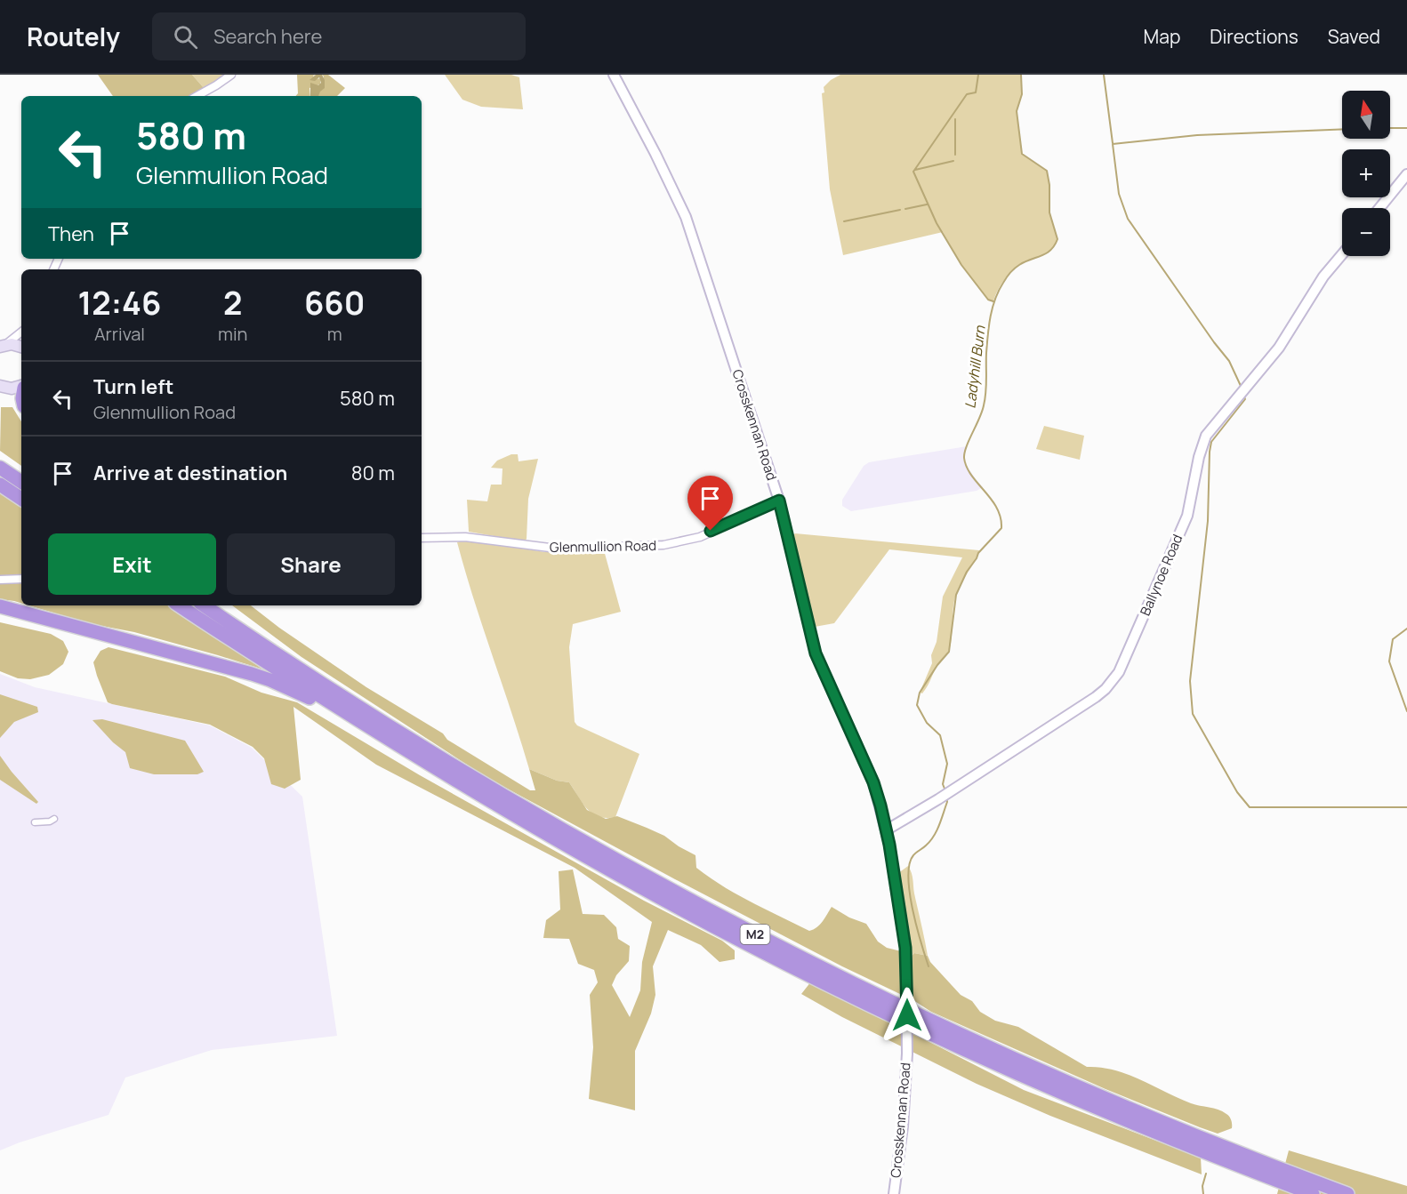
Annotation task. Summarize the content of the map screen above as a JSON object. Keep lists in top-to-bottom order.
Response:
{
  "streets": {
    "highway": ["M2"],
    "street": ["Crosskennan Road", "Glenmullion Road", "Ballynoe Road"]
  },
  "crossings": [
    ["Crosskennan Road", "Glenmullion Road"],
    ["Crosskennan Road", "Ballynoe Road"]
  ],
  "water": ["Ladyhill Burn"],
  "north": "top",
  "page": {
    "header": "Routely",
    "search": "Search here",
    "nav": ["Map", "Directions", "Saved"],
    "map_buttons": ["+", "−"],
    "turn": ["580 m", "Glenmullion Road"],
    "then": "Then",
    "eta": [
      "12:46",
      "Arrival",
      "2",
      "min",
      "660",
      "m"
    ],
    "list": [
      {
        "name": "Turn left",
        "note": "Glenmullion Road",
        "value": "580 m"
      },
      {
        "name": "Arrive at destination",
        "value": "80 m"
      }
    ],
    "buttons": ["Exit", "Share"]
  }
}
